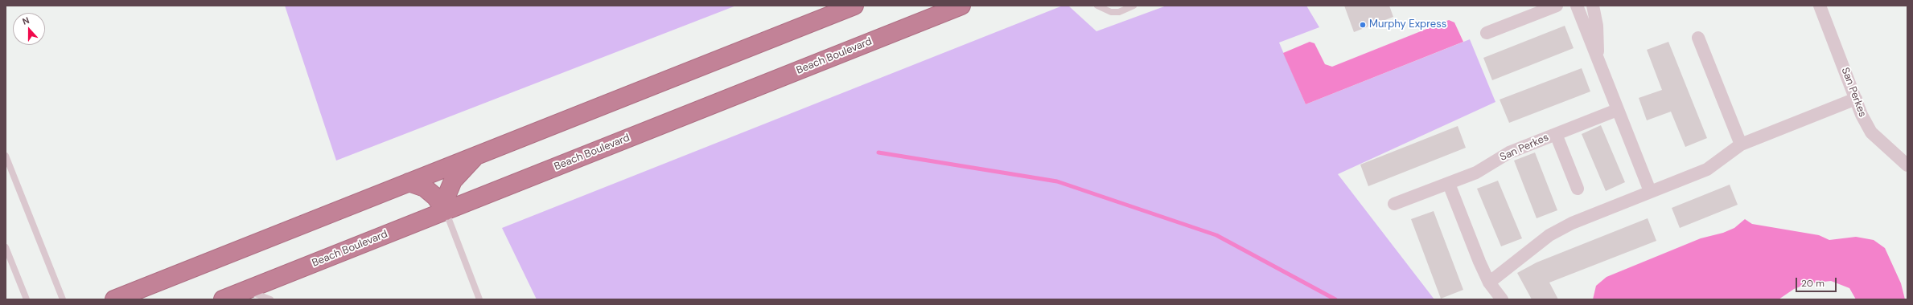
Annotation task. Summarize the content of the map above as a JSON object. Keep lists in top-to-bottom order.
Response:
{
  "streets": {
    "highway": ["Beach Boulevard"],
    "street": ["San Perkes"]
  },
  "places": ["Murphy Express"],
  "scale_bar": "20 m",
  "north": "top"
}
